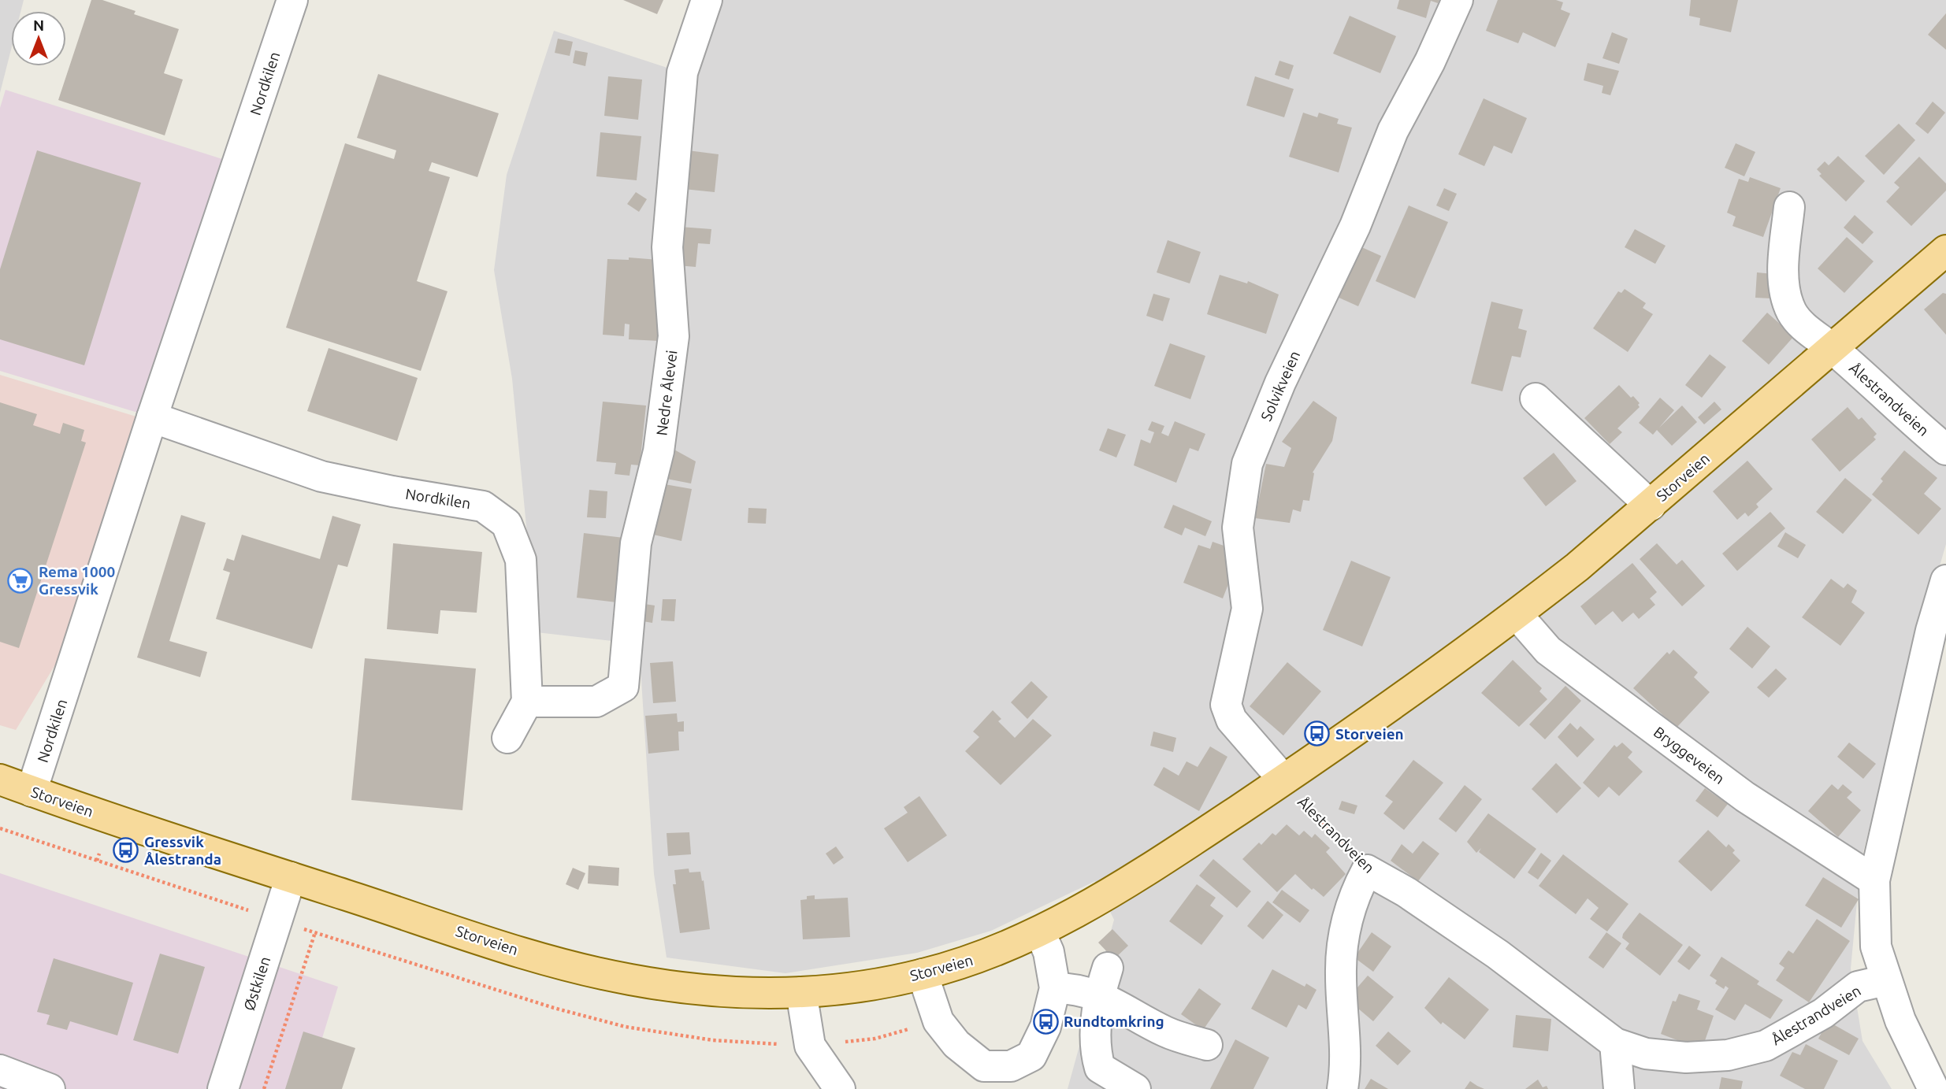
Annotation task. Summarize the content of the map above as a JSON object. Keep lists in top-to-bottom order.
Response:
{
  "streets": {
    "main road": ["Storveien"],
    "street": [
      "Nordkilen",
      "Solvikveien",
      "Nedre Ålevei",
      "Ålestrandveien",
      "Bryggeveien",
      "Østkilen"
    ]
  },
  "crossings": [
    ["Nordkilen", "Nedre Ålevei"],
    ["Nordkilen", "Storveien"],
    ["Solvikveien", "Ålestrandveien"],
    ["Solvikveien", "Storveien"],
    ["Ålestrandveien", "Storveien"],
    ["Storveien", "Bryggeveien"],
    ["Storveien", "Østkilen"]
  ],
  "places": {
    "supermarket": ["Rema 1000 Gressvik"],
    "bus stop": ["Storveien", "Gressvik Ålestranda", "Rundtomkring"]
  },
  "north": "top"
}
